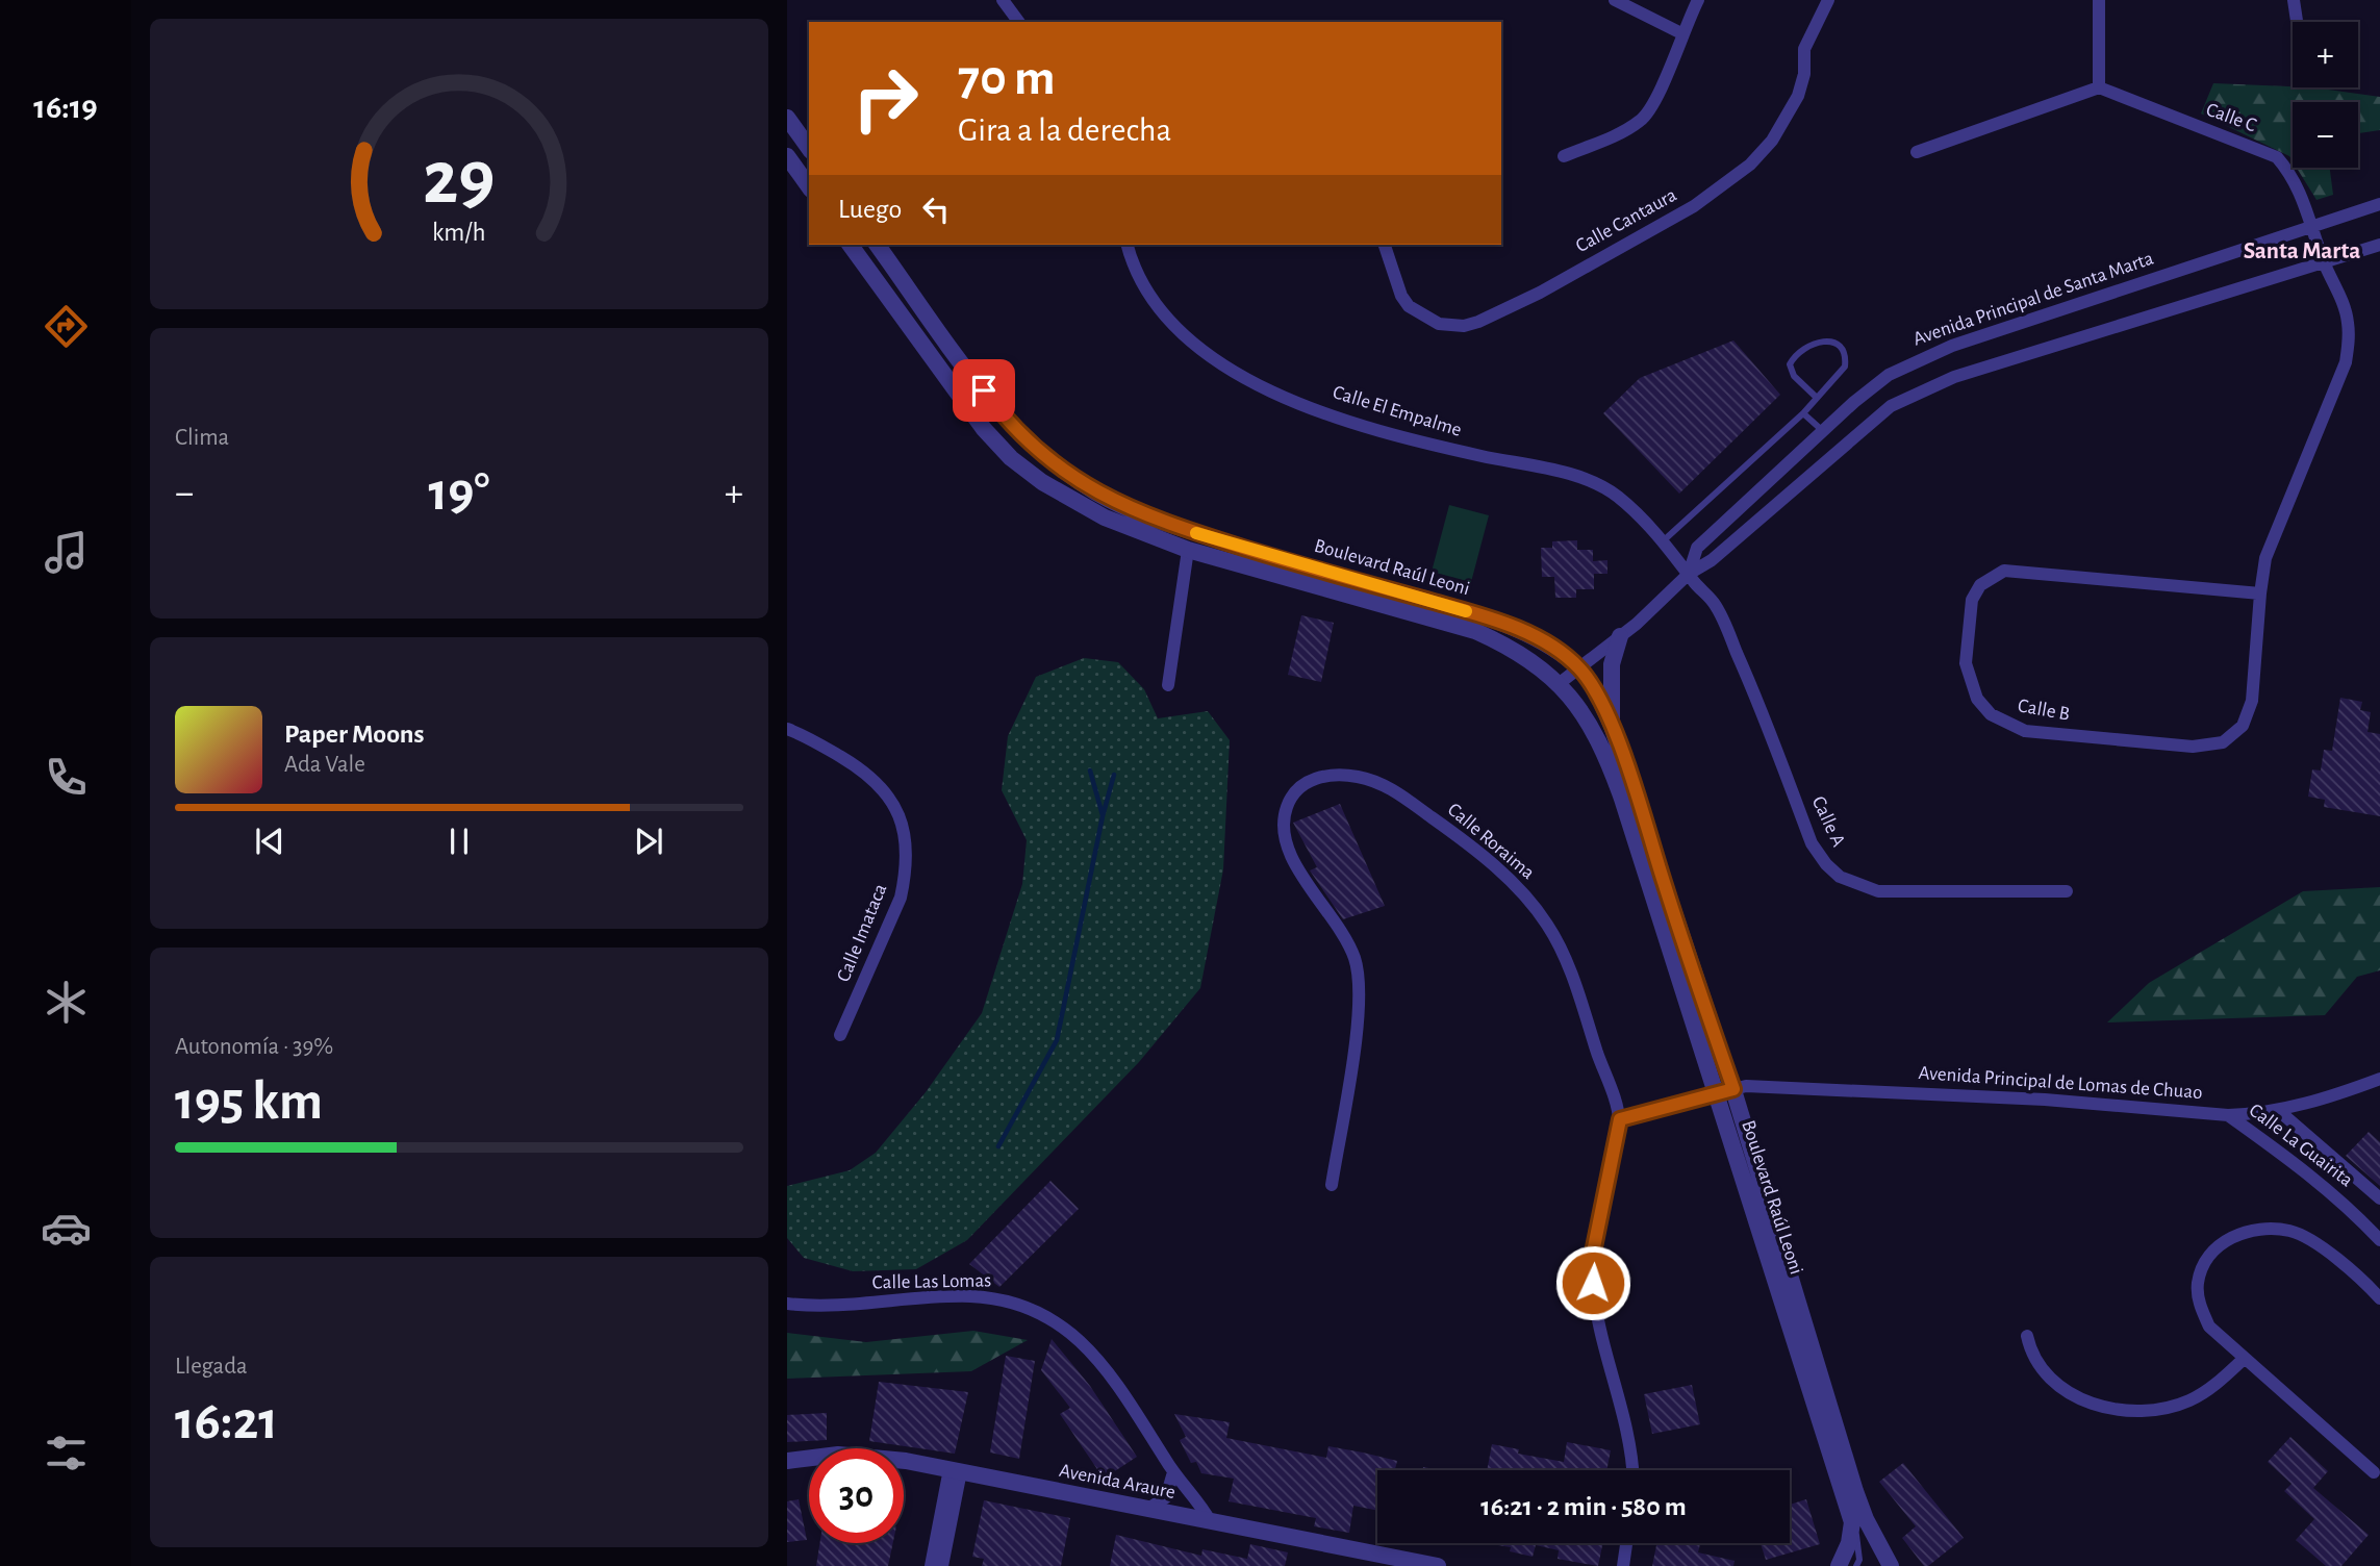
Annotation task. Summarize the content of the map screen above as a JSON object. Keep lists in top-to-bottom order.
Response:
{
  "streets": {
    "street": [
      "Calle C",
      "Calle Cantaura",
      "Avenida Principal de Santa Marta",
      "Calle El Empalme",
      "Boulevard Raúl Leoni",
      "Calle B",
      "Calle A",
      "Calle Roraima",
      "Calle Imataca",
      "Avenida Principal de Lomas de Chuao",
      "Calle La Guairita",
      "Calle Las Lomas",
      "Avenida Araure"
    ]
  },
  "crossings": [
    ["Calle C", "Avenida Principal de Santa Marta"],
    ["Calle C", "Calle B"],
    ["Avenida Principal de Santa Marta", "Calle El Empalme"],
    ["Avenida Principal de Santa Marta", "Boulevard Raúl Leoni"],
    ["Avenida Principal de Santa Marta", "Calle B"],
    ["Avenida Principal de Santa Marta", "Calle A"],
    ["Calle El Empalme", "Calle A"],
    ["Boulevard Raúl Leoni", "Avenida Principal de Lomas de Chuao"],
    ["Calle Roraima", "Avenida Principal de Lomas de Chuao"],
    ["Avenida Principal de Lomas de Chuao", "Calle La Guairita"],
    ["Calle Las Lomas", "Avenida Araure"]
  ],
  "districts": ["Santa Marta"],
  "page": {
    "tabs": "16:19",
    "map_buttons": ["+", "−"],
    "turn": ["70 m", "Gira a la derecha"],
    "then": "Luego",
    "tile": [
      "Clima",
      ["Autonomía · 39%", "195 km"],
      ["Llegada", "16:21"]
    ],
    "heat": ["−", "19°", "+"],
    "song": ["Paper Moons", "Ada Vale"],
    "limit": "30",
    "trip": "16:21 · 2 min · 580 m",
    "gauge": ["29", "km/h"]
  }
}
